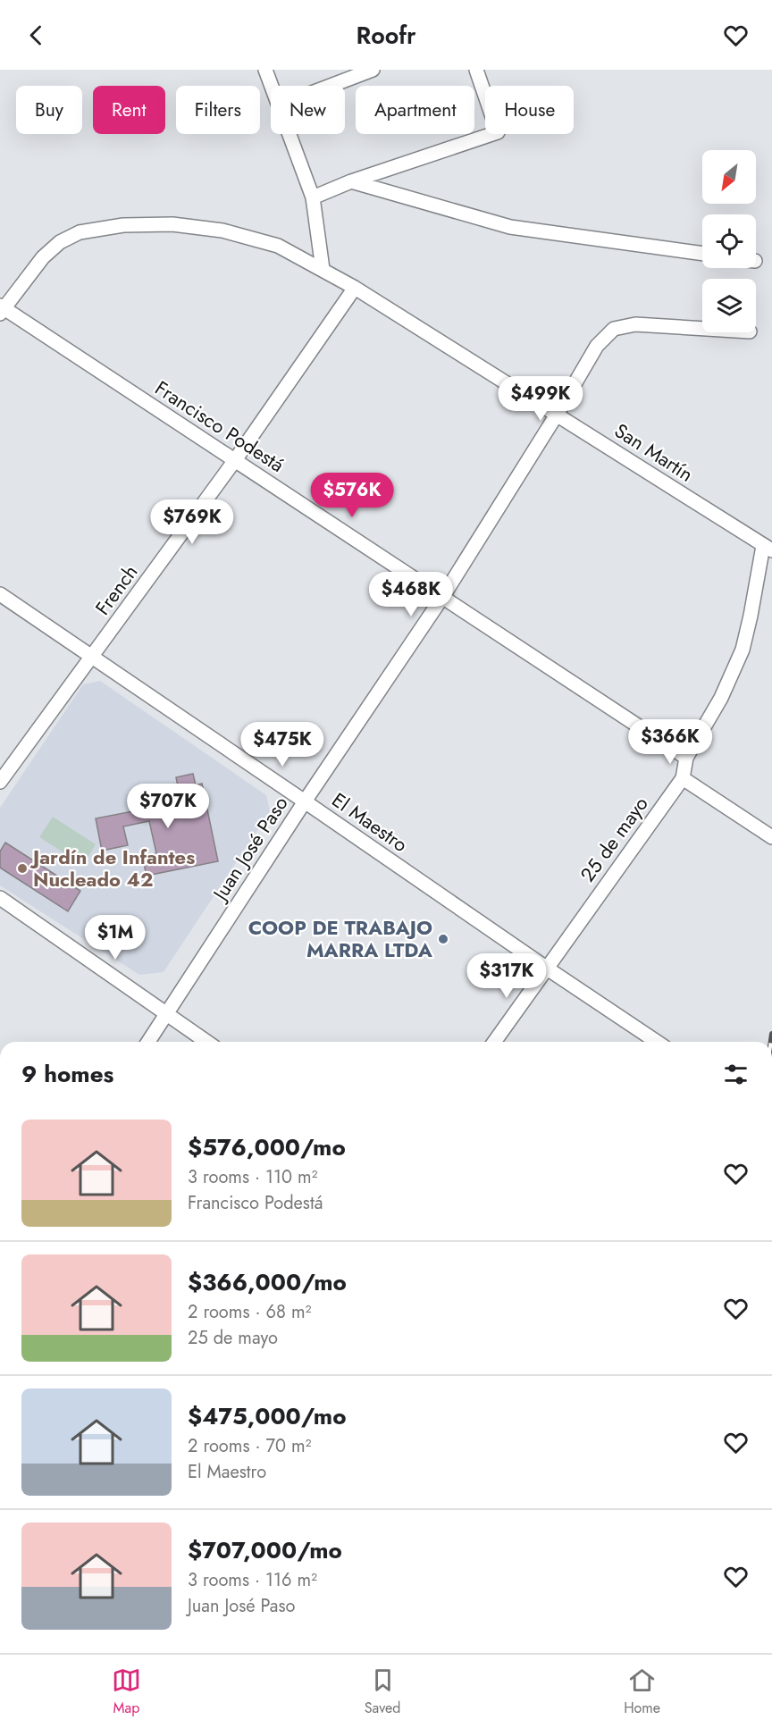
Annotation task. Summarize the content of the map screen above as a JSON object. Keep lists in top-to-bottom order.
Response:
{
  "streets": {
    "street": [
      "Francisco Podestá",
      "San Martín",
      "French",
      "El Maestro",
      "25 de mayo",
      "Juan José Paso"
    ]
  },
  "crossings": [
    ["Francisco Podestá", "San Martín"],
    ["Francisco Podestá", "French"],
    ["Francisco Podestá", "25 de mayo"],
    ["Francisco Podestá", "Juan José Paso"],
    ["San Martín", "French"],
    ["San Martín", "25 de mayo"],
    ["San Martín", "Juan José Paso"],
    ["French", "El Maestro"],
    ["El Maestro", "25 de mayo"],
    ["El Maestro", "Juan José Paso"]
  ],
  "places": ["Jardín de Infantes Nucleado 42", "COOP DE TRABAJO MARRA LTDA"],
  "north": "bottom left",
  "page": {
    "header": "Roofr",
    "chip": [
      "Buy",
      "Rent",
      "Filters",
      "New",
      "Apartment",
      "House"
    ],
    "price": [
      "$499K",
      "$576K",
      "$769K",
      "$468K",
      "$366K",
      "$475K",
      "$707K",
      "$1M",
      "$317K"
    ],
    "heading": "9 homes",
    "list": [
      {
        "name": "$576,000/mo",
        "note": "3 rooms · 110 m² · Francisco Podestá"
      },
      {
        "name": "$366,000/mo",
        "note": "2 rooms · 68 m² · 25 de mayo"
      },
      {
        "name": "$475,000/mo",
        "note": "2 rooms · 70 m² · El Maestro"
      },
      {
        "name": "$707,000/mo",
        "note": "3 rooms · 116 m² · Juan José Paso"
      }
    ],
    "tabs": ["Map", "Saved", "Home"]
  }
}
